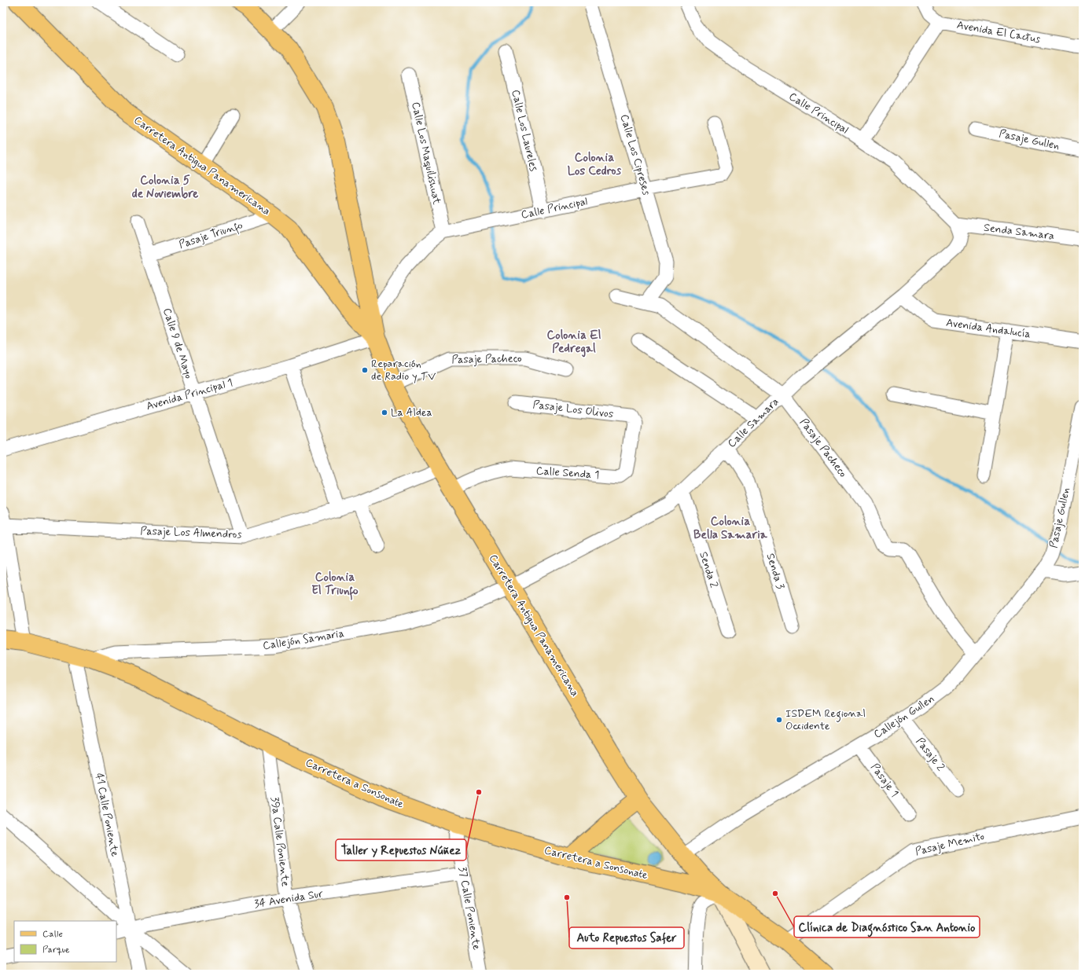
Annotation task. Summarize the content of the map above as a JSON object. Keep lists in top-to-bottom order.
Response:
{
  "streets": {
    "main road": ["Carretera Antigua Panamericana", "Carretera a Sonsonate"],
    "street": [
      "Avenida El Cactus",
      "Calle Principal",
      "Calle Los Laureles",
      "Pasaje Gullen",
      "Calle Los Maquilishuat",
      "Calle Los Cipreses",
      "Senda Samara",
      "Pasaje Triunfo",
      "Avenida Andalucía",
      "Calle 9 de Mayo",
      "Pasaje Pacheco",
      "Avenida Principal 1",
      "Pasaje Los Olivos",
      "Calle Samara",
      "Calle Senda 1",
      "Pasaje Los Almendros",
      "Senda 2",
      "Senda 3",
      "Callejón Samaria",
      "Callejón Gullen",
      "Pasaje 2",
      "Pasaje 1",
      "41 Calle Poniente",
      "39a Calle Poniente",
      "Pasaje Memito",
      "34 Avenida Sur",
      "37 Calle Poniente"
    ]
  },
  "crossings": [
    ["Calle Principal", "Calle Los Laureles"],
    ["Calle Principal", "Calle Los Maquilishuat"],
    ["Calle Principal", "Calle Los Cipreses"],
    ["Calle Principal", "Carretera Antigua Panamericana"],
    ["Calle Principal", "Senda Samara"],
    ["Calle Principal", "Calle Samara"],
    ["Pasaje Gullen", "Callejón Gullen"],
    ["Calle Los Cipreses", "Pasaje Pacheco"],
    ["Carretera Antigua Panamericana", "Pasaje Triunfo"],
    ["Carretera Antigua Panamericana", "Pasaje Pacheco"],
    ["Carretera Antigua Panamericana", "Avenida Principal 1"],
    ["Carretera Antigua Panamericana", "Calle Samara"],
    ["Carretera Antigua Panamericana", "Calle Senda 1"],
    ["Carretera Antigua Panamericana", "Pasaje Los Almendros"],
    ["Carretera Antigua Panamericana", "Callejón Samaria"],
    ["Carretera Antigua Panamericana", "Callejón Gullen"],
    ["Carretera Antigua Panamericana", "Carretera a Sonsonate"],
    ["Senda Samara", "Calle Samara"],
    ["Pasaje Triunfo", "Calle 9 de Mayo"],
    ["Avenida Andalucía", "Calle Samara"],
    ["Calle 9 de Mayo", "Avenida Principal 1"],
    ["Calle 9 de Mayo", "Pasaje Los Almendros"],
    ["Pasaje Pacheco", "Calle Samara"],
    ["Pasaje Pacheco", "Callejón Gullen"],
    ["Pasaje Los Olivos", "Calle Senda 1"],
    ["Calle Samara", "Senda 2"],
    ["Calle Samara", "Senda 3"],
    ["Calle Samara", "Callejón Samaria"],
    ["Callejón Samaria", "Carretera a Sonsonate"],
    ["Callejón Samaria", "41 Calle Poniente"],
    ["Callejón Gullen", "Pasaje 2"],
    ["Callejón Gullen", "Pasaje 1"],
    ["Carretera a Sonsonate", "41 Calle Poniente"],
    ["Carretera a Sonsonate", "39a Calle Poniente"],
    ["Carretera a Sonsonate", "37 Calle Poniente"],
    ["41 Calle Poniente", "34 Avenida Sur"],
    ["39a Calle Poniente", "34 Avenida Sur"],
    ["34 Avenida Sur", "37 Calle Poniente"]
  ],
  "districts": [
    "Colonia Los Cedros",
    "Colonia 5 de Noviembre",
    "Colonia El Pedregal",
    "Colonia Bella Samaria",
    "Colonia El Triunfo"
  ],
  "places": [
    "Reparación de Radio y TV",
    "La Aldea",
    "ISDEM Regional Occidente",
    "Taller y Repuestos Núñez",
    "Clínica de Diagnóstico San Antonio",
    "Auto Repuestos Safer"
  ],
  "legend": ["Calle", "Parque"]
}
